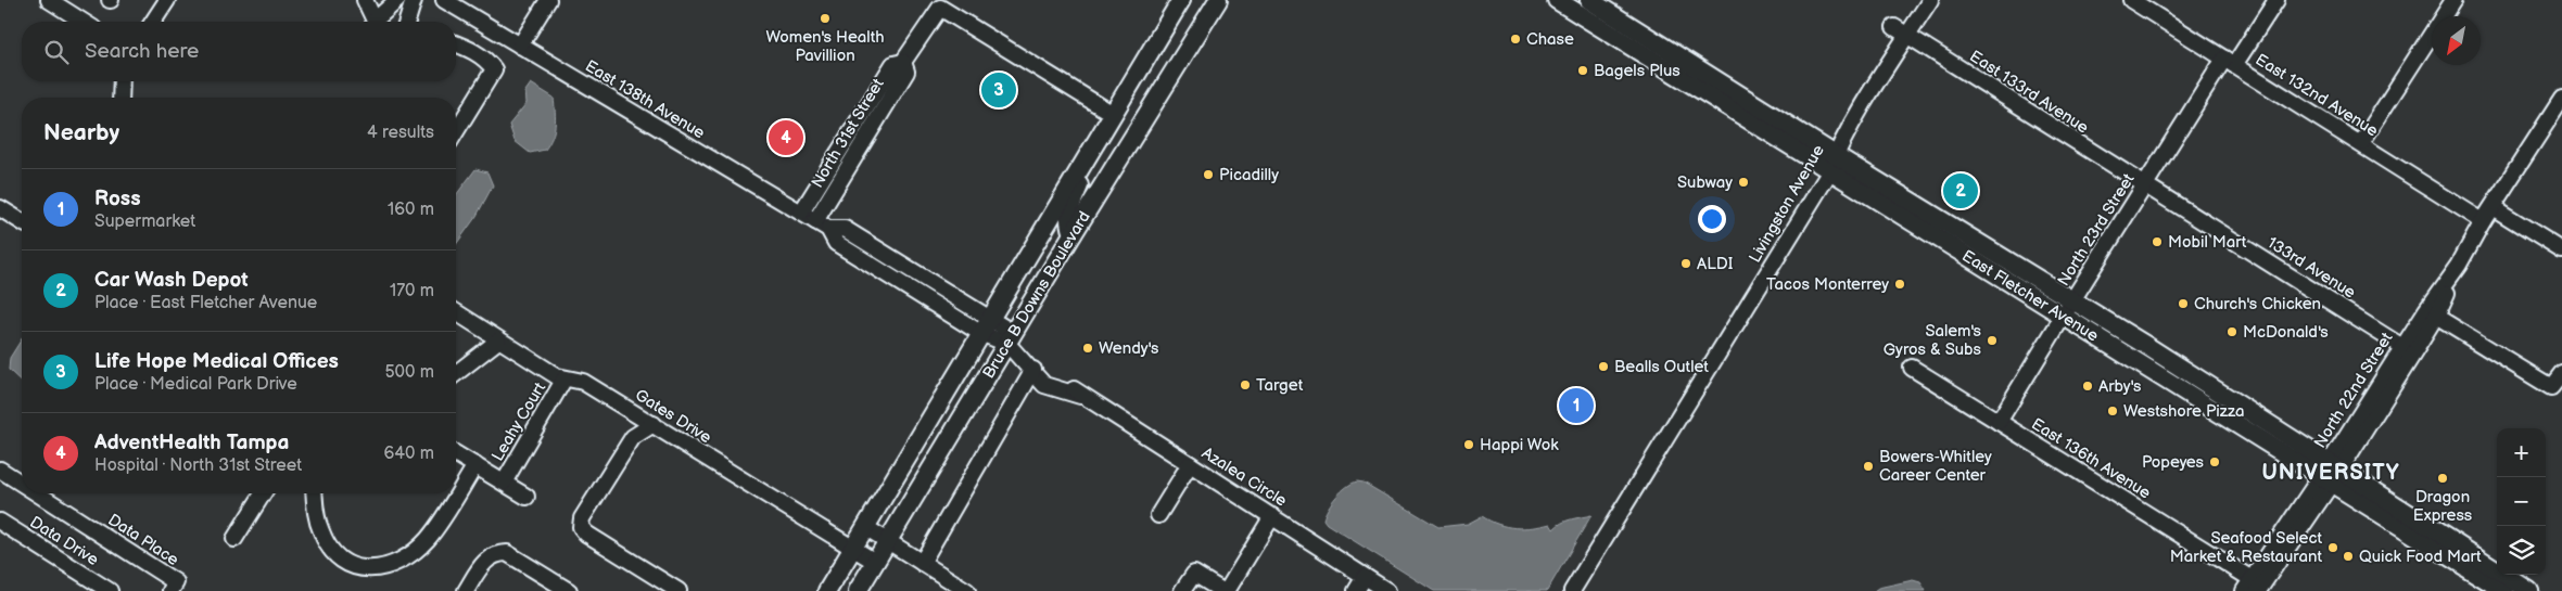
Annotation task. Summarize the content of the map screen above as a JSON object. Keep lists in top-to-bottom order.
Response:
{
  "streets": {
    "main road": ["Bruce B Downs Boulevard", "East Fletcher Avenue"],
    "street": [
      "East 133rd Avenue",
      "East 132nd Avenue",
      "East 138th Avenue",
      "North 31st Street",
      "Livingston Avenue",
      "North 23rd Street",
      "133rd Avenue",
      "North 22nd Street",
      "Gates Drive",
      "Leahy Court",
      "East 136th Avenue",
      "Azalea Circle",
      "Data Place",
      "Data Drive"
    ]
  },
  "crossings": [
    ["East 133rd Avenue", "Livingston Avenue"],
    ["East 133rd Avenue", "North 23rd Street"],
    ["East 133rd Avenue", "133rd Avenue"],
    ["East 132nd Avenue", "North 23rd Street"],
    ["East 132nd Avenue", "North 22nd Street"],
    ["East 138th Avenue", "North 31st Street"],
    ["East 138th Avenue", "Bruce B Downs Boulevard"],
    ["East 138th Avenue", "Azalea Circle"],
    ["North 31st Street", "Bruce B Downs Boulevard"],
    ["Livingston Avenue", "East Fletcher Avenue"],
    ["North 23rd Street", "133rd Avenue"],
    ["North 23rd Street", "East Fletcher Avenue"],
    ["North 23rd Street", "East 136th Avenue"],
    ["133rd Avenue", "North 22nd Street"],
    ["Bruce B Downs Boulevard", "Gates Drive"],
    ["Bruce B Downs Boulevard", "Azalea Circle"],
    ["East Fletcher Avenue", "North 22nd Street"],
    ["North 22nd Street", "East 136th Avenue"],
    ["Gates Drive", "Leahy Court"]
  ],
  "districts": ["UNIVERSITY"],
  "places": [
    "Women's Health Pavillion",
    "Chase",
    "Bagels Plus",
    "Picadilly",
    "Subway",
    "Mobil Mart",
    "ALDI",
    "Tacos Monterrey",
    "Church's Chicken",
    "McDonald's",
    "Salem's Gyros & Subs",
    "Wendy's",
    "Bealls Outlet",
    "Target",
    "Arby's",
    "Westshore Pizza",
    "Happi Wok",
    "Popeyes",
    "Bowers-Whitley Career Center",
    "Dragon Express",
    "Seafood Select Market & Restaurant",
    "Quick Food Mart"
  ],
  "north": "bottom left",
  "page": {
    "search": "Search here",
    "pins": [
      "3",
      "4",
      "2",
      "1"
    ],
    "heading": ["Nearby", "4 results"],
    "list": [
      {
        "mark": "1",
        "name": "Ross",
        "note": "Supermarket",
        "value": "160 m"
      },
      {
        "mark": "2",
        "name": "Car Wash Depot",
        "note": "Place · East Fletcher Avenue",
        "value": "170 m"
      },
      {
        "mark": "3",
        "name": "Life Hope Medical Offices",
        "note": "Place · Medical Park Drive",
        "value": "500 m"
      },
      {
        "mark": "4",
        "name": "AdventHealth Tampa",
        "note": "Hospital · North 31st Street",
        "value": "640 m"
      }
    ],
    "map_buttons": ["+", "−"]
  }
}
